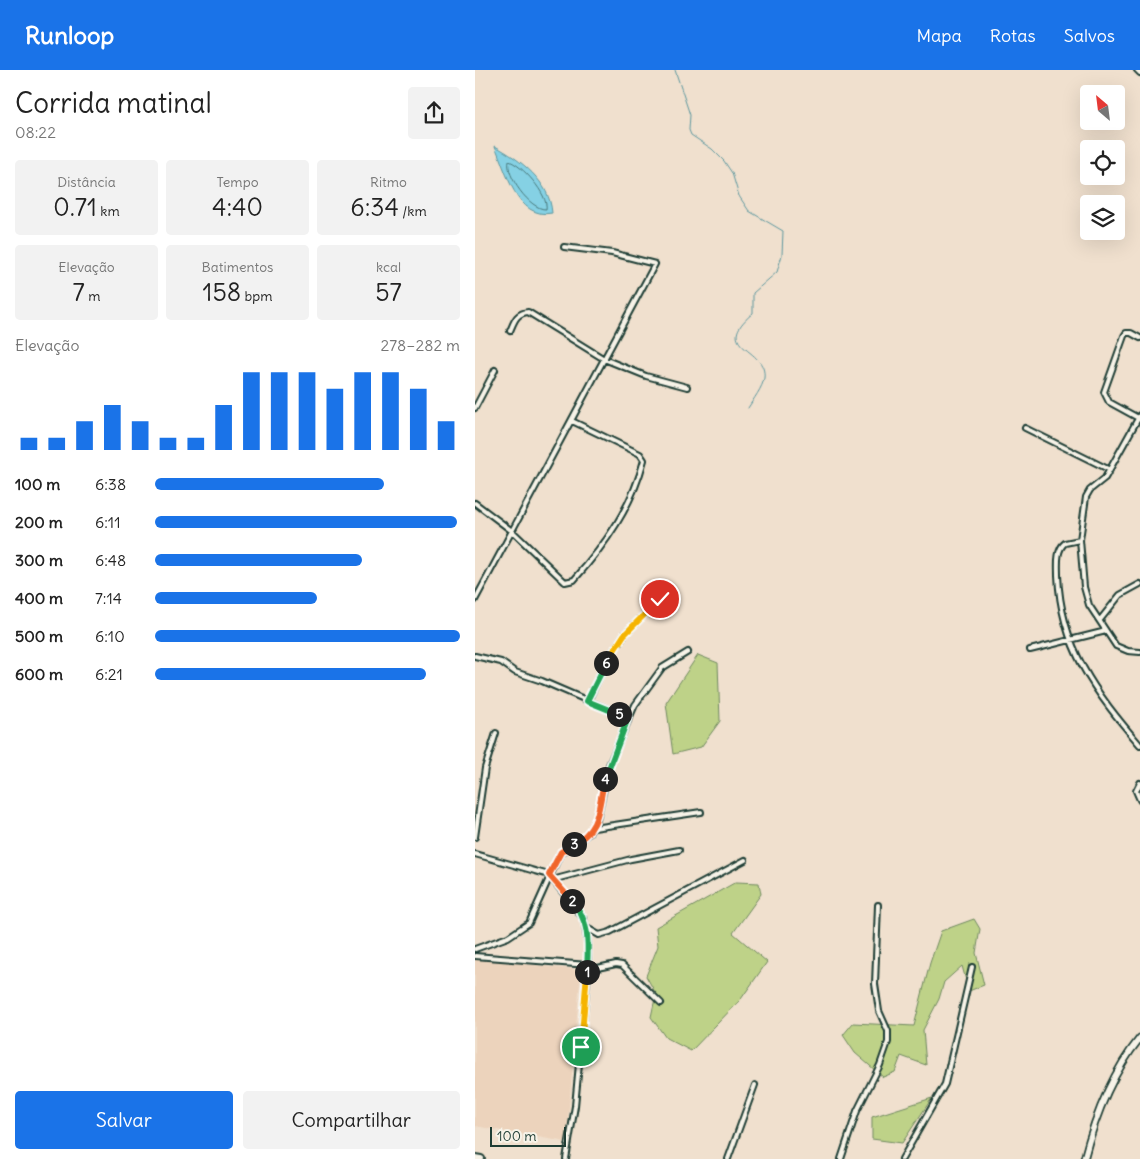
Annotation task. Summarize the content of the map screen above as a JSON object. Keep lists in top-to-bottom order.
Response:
{
  "scale_bar": "100 m",
  "north": "top left",
  "page": {
    "header": "Runloop",
    "nav": ["Mapa", "Rotas", "Salvos"],
    "heading": ["Corrida matinal", "08:22"],
    "stats": [
      ["Distância", "0.71 km"],
      ["Tempo", "4:40"],
      ["Ritmo", "6:34 /km"],
      ["Elevação", "7 m"],
      ["Batimentos", "158 bpm"],
      ["kcal", "57"]
    ],
    "chart": ["Elevação", "278–282 m"],
    "list": [
      {
        "name": "100 m",
        "note": "6:38"
      },
      {
        "name": "200 m",
        "note": "6:11"
      },
      {
        "name": "300 m",
        "note": "6:48"
      },
      {
        "name": "400 m",
        "note": "7:14"
      },
      {
        "name": "500 m",
        "note": "6:10"
      },
      {
        "name": "600 m",
        "note": "6:21"
      }
    ],
    "pins": [
      "6",
      "5",
      "4",
      "3",
      "2",
      "1"
    ],
    "buttons": ["Salvar", "Compartilhar"],
    "scale": "100 m"
  }
}
